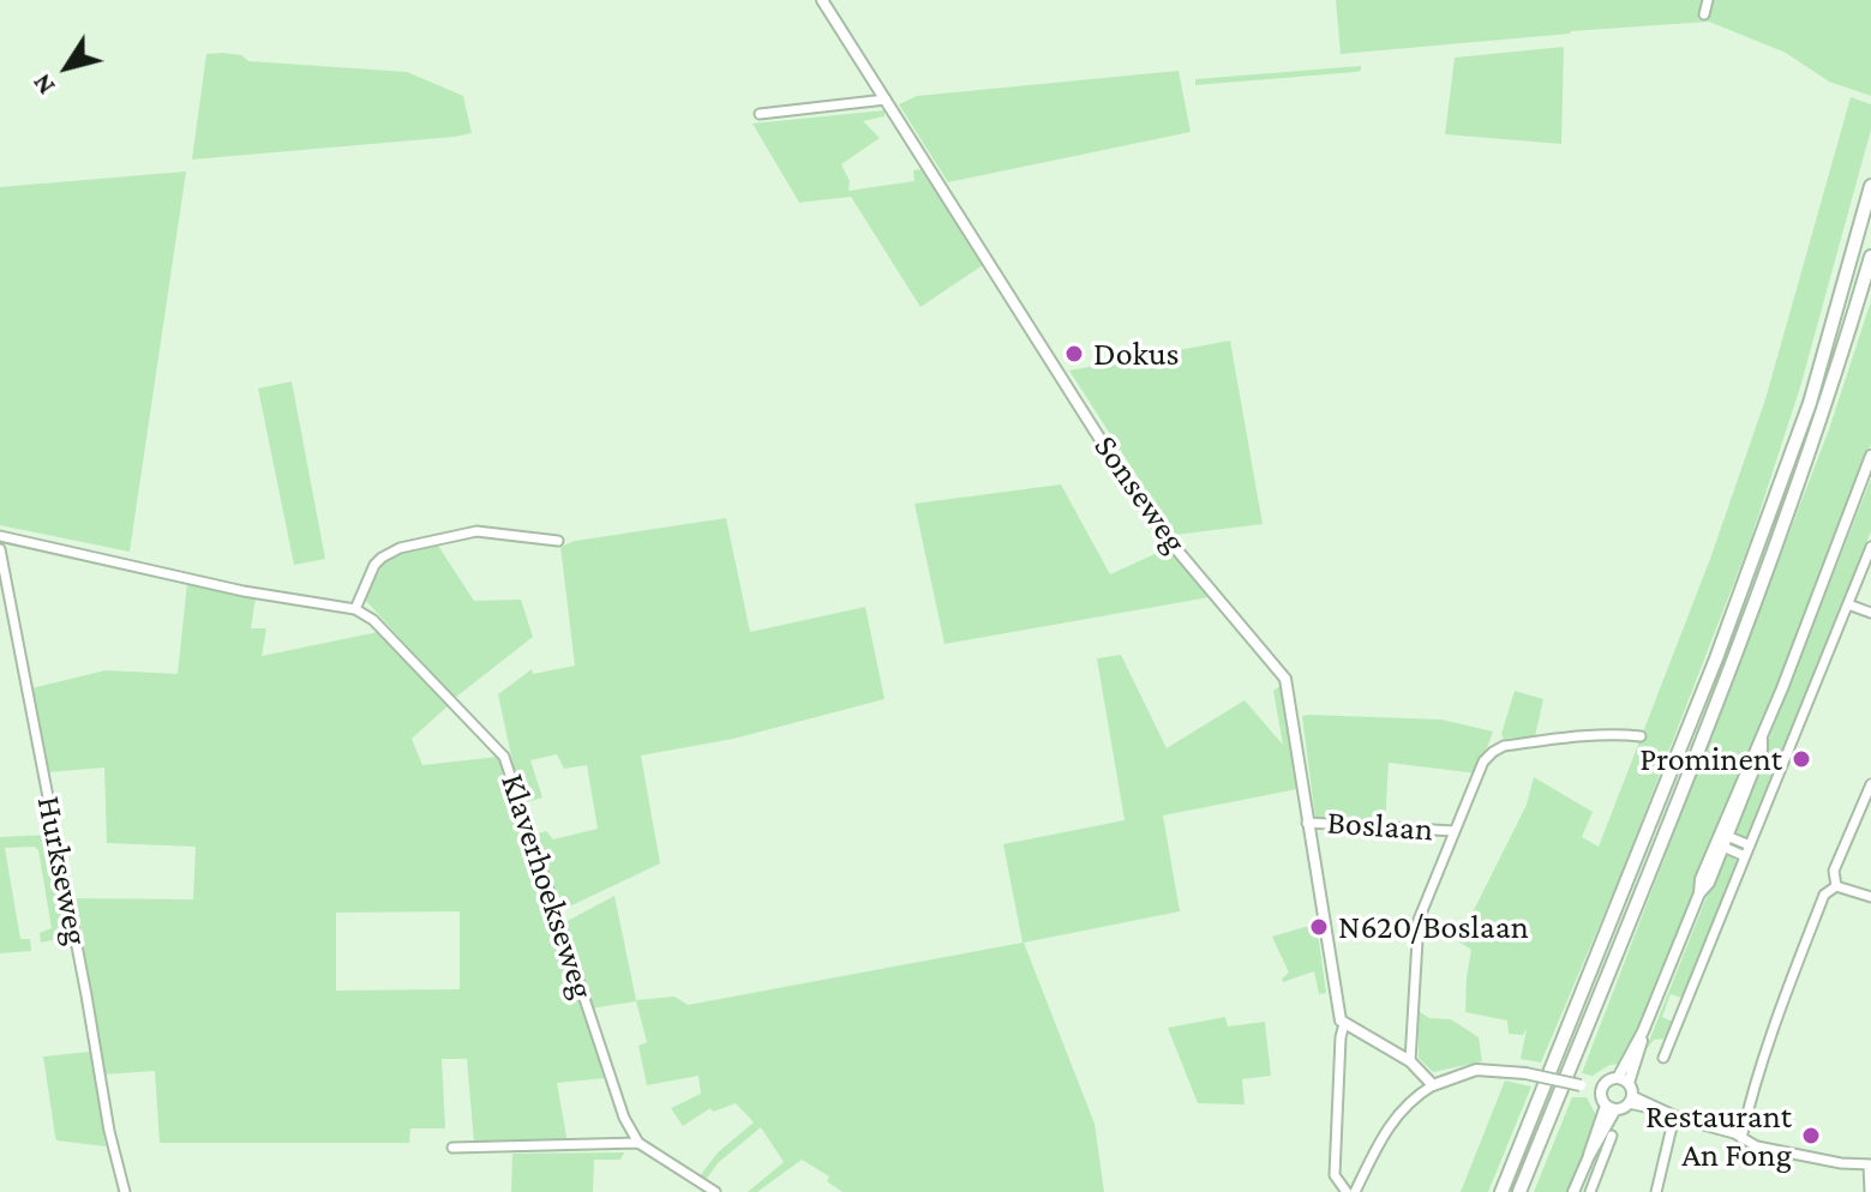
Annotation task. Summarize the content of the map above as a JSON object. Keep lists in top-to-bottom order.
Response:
{
  "streets": {
    "main road": ["Sonseweg"],
    "street": ["Boslaan", "Hurkseweg", "Klaverhoekseweg"]
  },
  "crossings": [
    ["Sonseweg", "Boslaan"]
  ],
  "places": [
    "Dokus",
    "Prominent",
    "N620/Boslaan",
    "Restaurant An Fong"
  ],
  "north": "bottom left"
}
